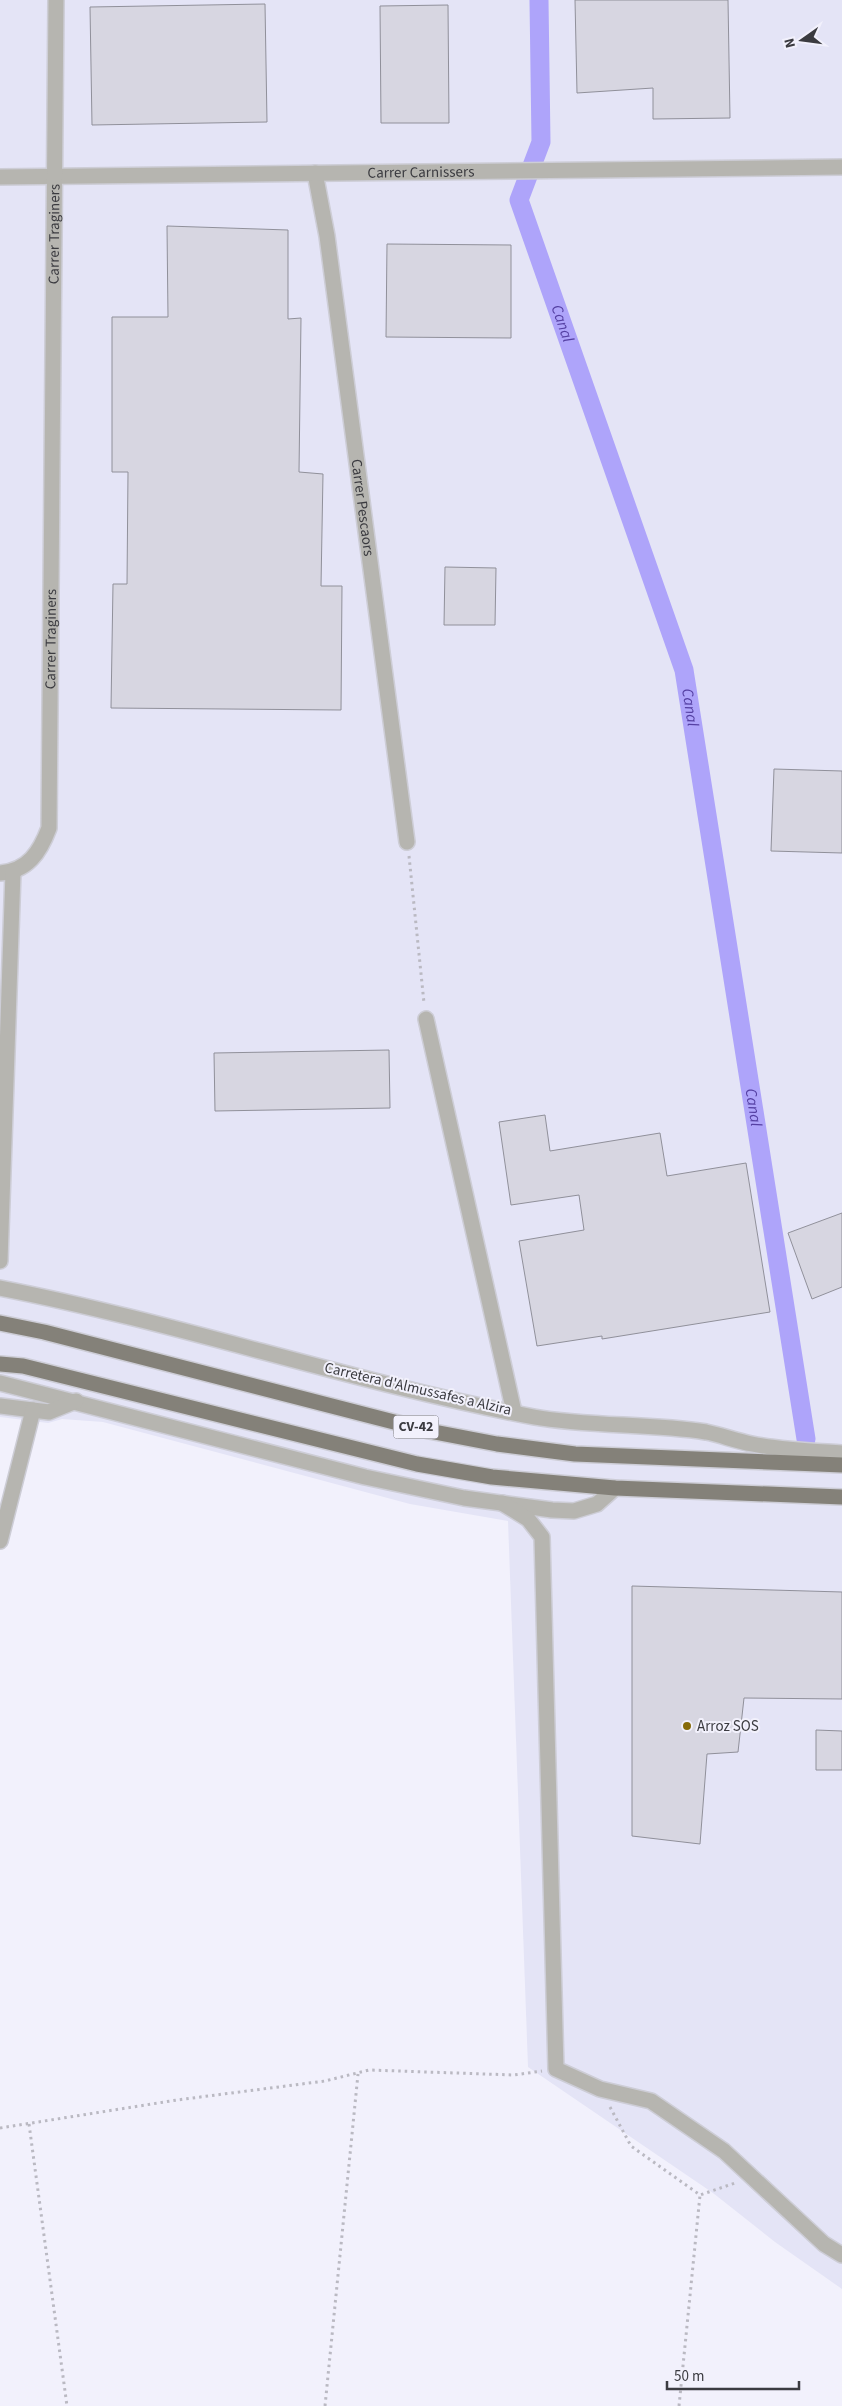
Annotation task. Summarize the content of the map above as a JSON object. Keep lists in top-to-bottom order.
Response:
{
  "streets": {
    "main road": ["CV-42"],
    "street": [
      "Carrer Carnissers",
      "Carrer Traginers",
      "Carrer Pescaors",
      "Carretera d'Almussafes a Alzira"
    ]
  },
  "crossings": [
    ["Carrer Carnissers", "Carrer Traginers"],
    ["Carrer Carnissers", "Carrer Pescaors"]
  ],
  "water": ["Canal"],
  "places": ["Arroz SOS"],
  "scale_bar": "50 m",
  "north": "left"
}
